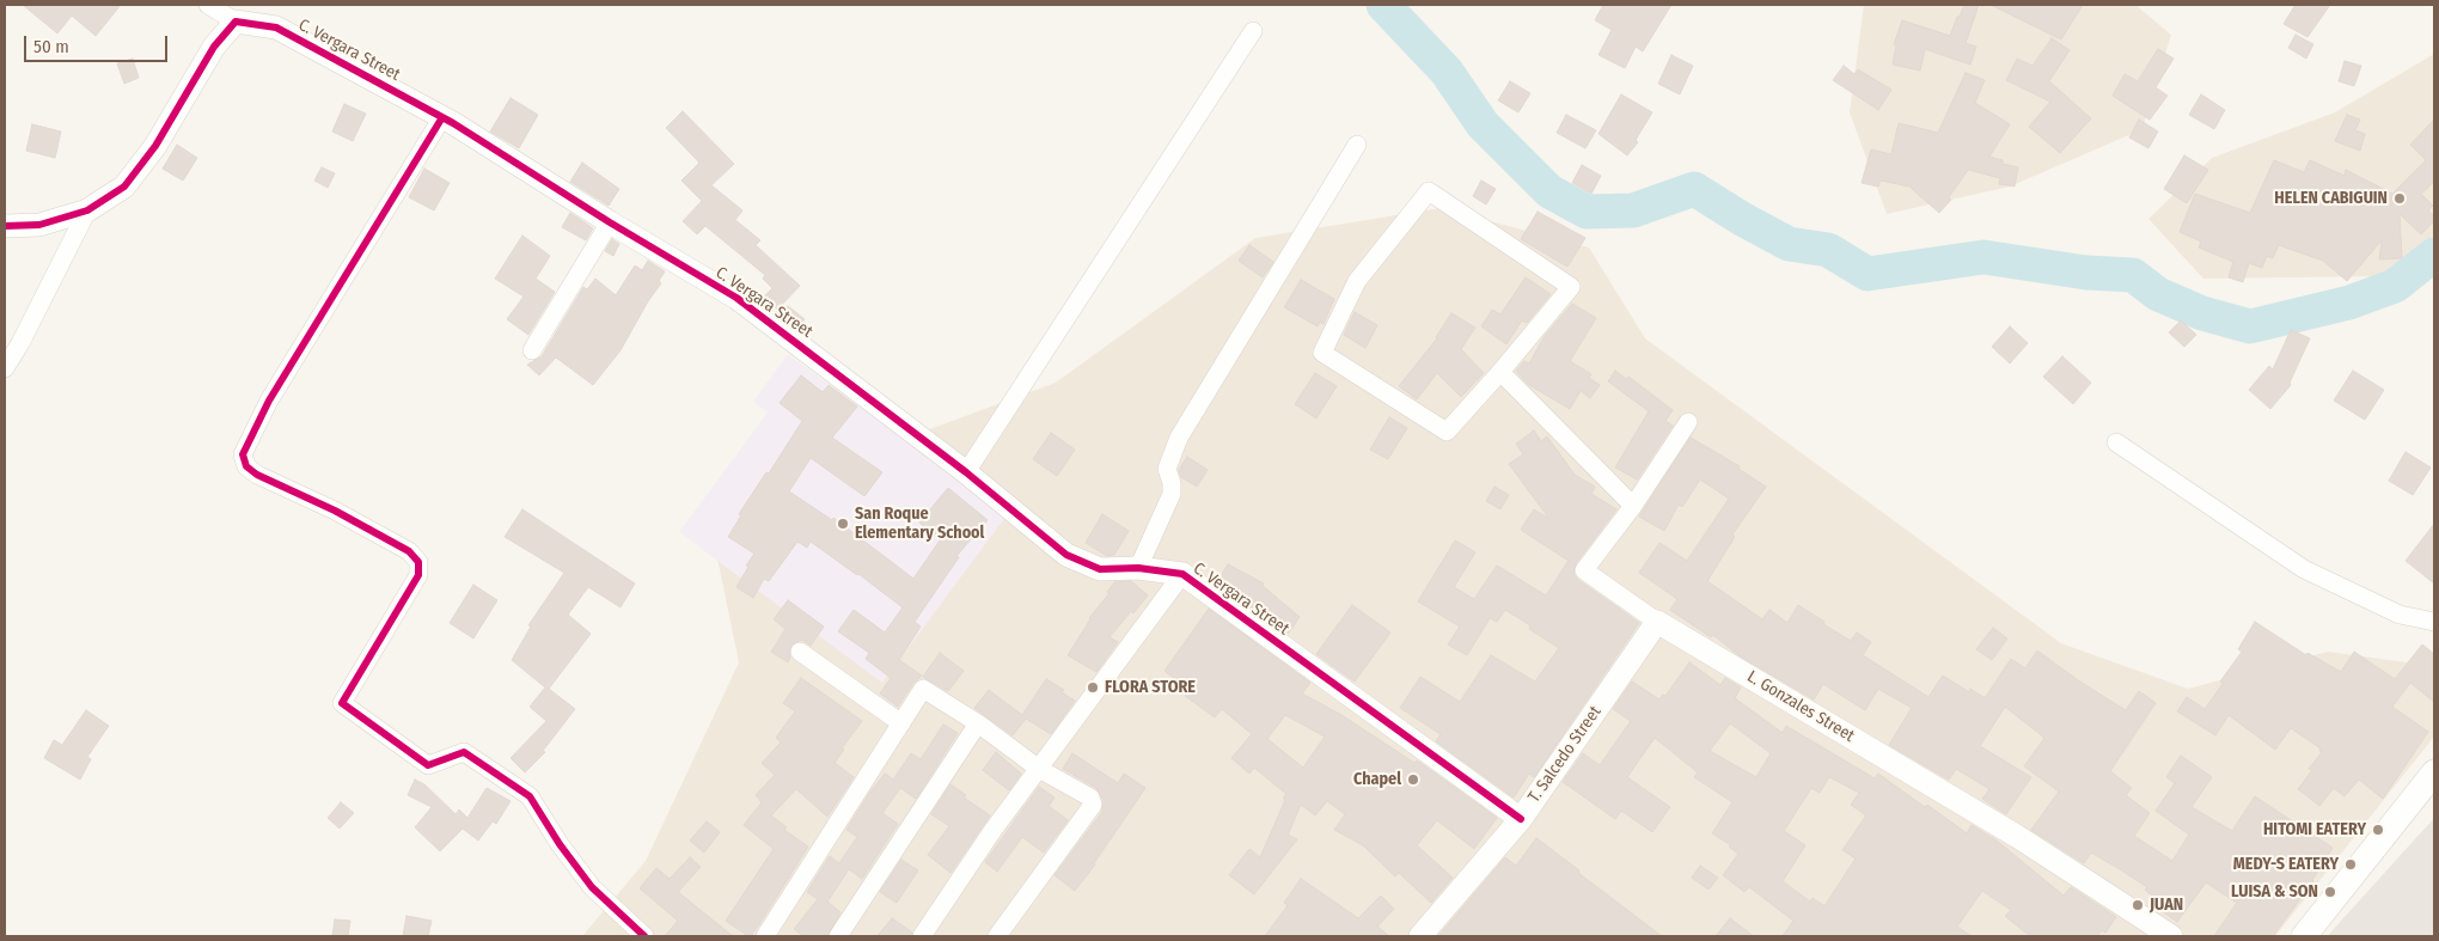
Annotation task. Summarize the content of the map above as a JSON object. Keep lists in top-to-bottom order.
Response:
{
  "streets": {
    "street": ["C. Vergara Street", "L. Gonzales Street", "T. Salcedo Street"]
  },
  "crossings": [
    ["C. Vergara Street", "T. Salcedo Street"],
    ["L. Gonzales Street", "T. Salcedo Street"]
  ],
  "places": [
    "HELEN CABIGUIN",
    "San Roque Elementary School",
    "FLORA STORE",
    "Chapel",
    "HITOMI EATERY",
    "MEDY-S EATERY",
    "LUISA & SON",
    "JUAN"
  ],
  "scale_bar": "50 m"
}
